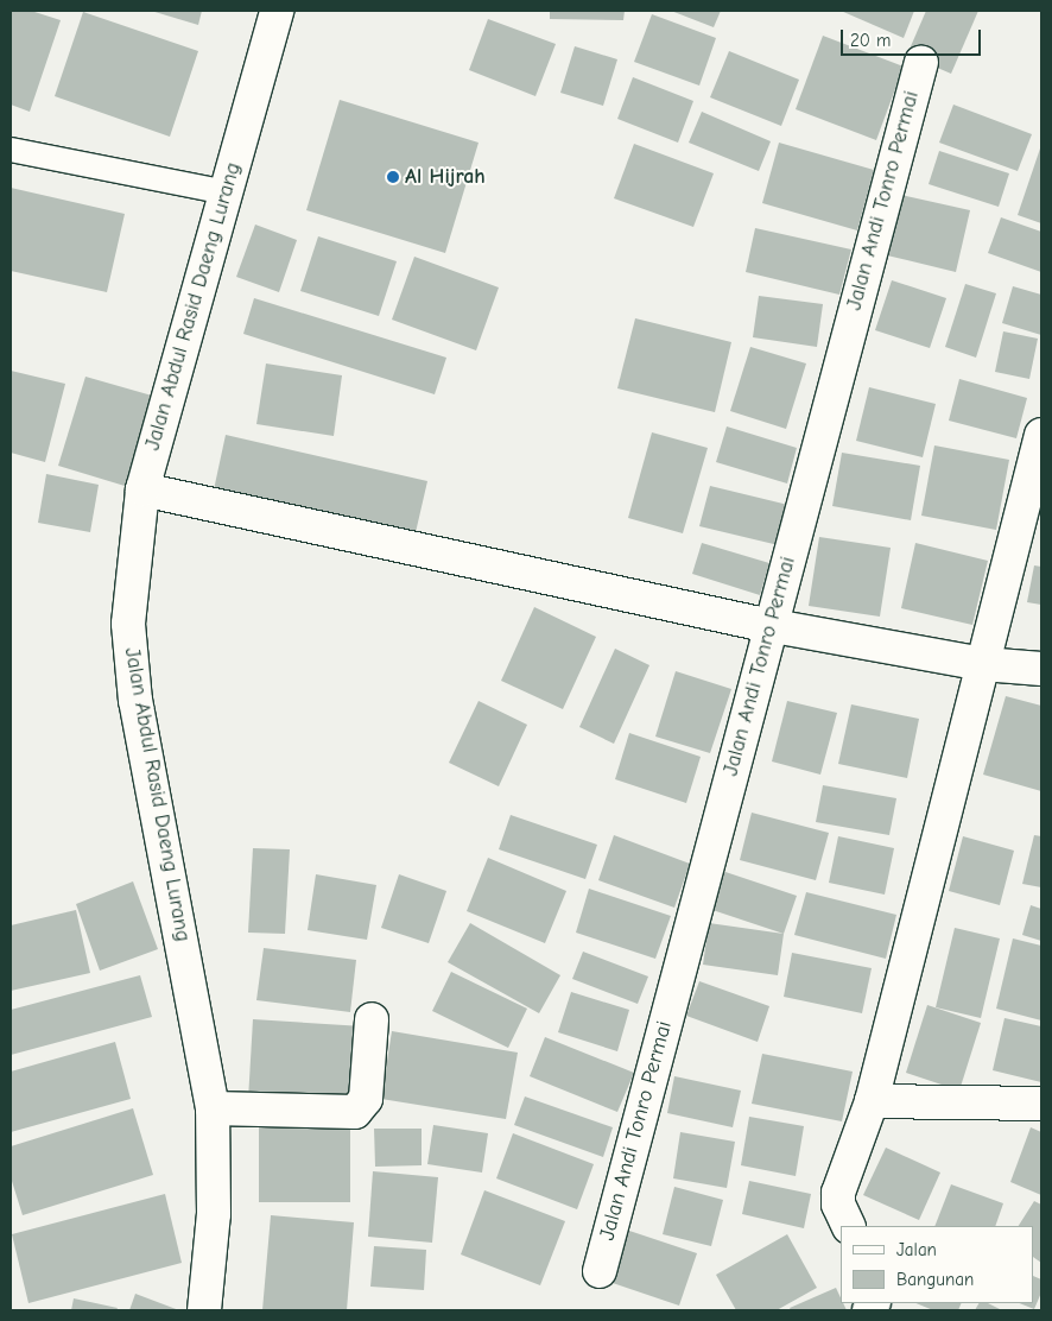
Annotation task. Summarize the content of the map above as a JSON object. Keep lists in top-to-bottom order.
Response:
{
  "streets": {
    "street": ["Jalan Andi Tonro Permai", "Jalan Abdul Rasid Daeng Lurang"]
  },
  "places": ["Al Hijrah"],
  "legend": ["Jalan", "Bangunan"],
  "scale_bar": "20 m"
}
